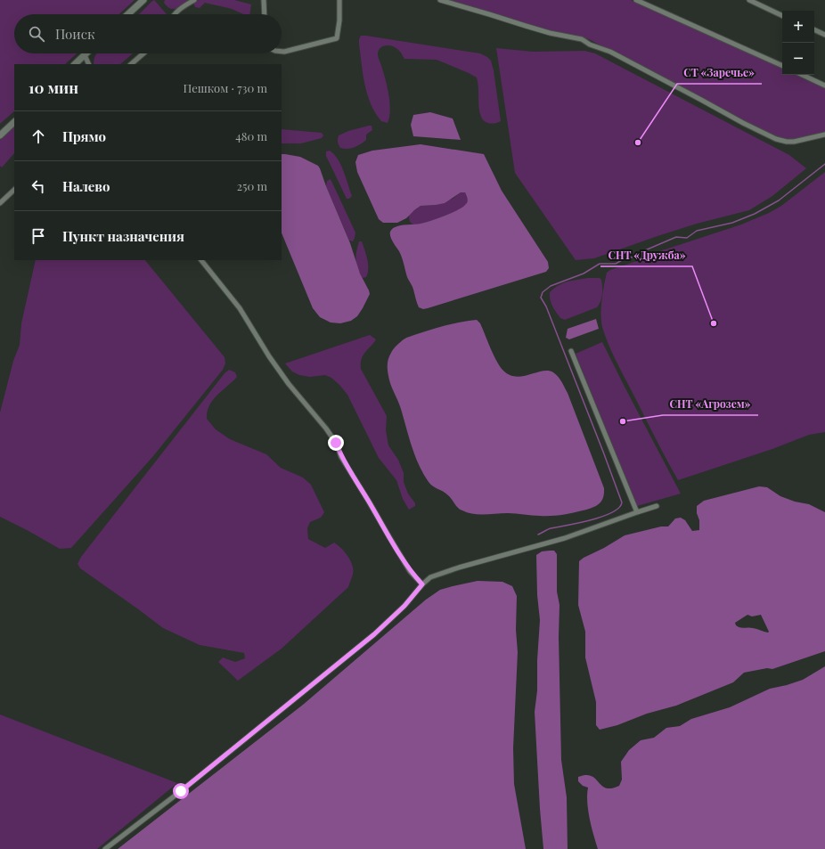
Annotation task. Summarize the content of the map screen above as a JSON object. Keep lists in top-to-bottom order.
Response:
{
  "places": ["СТ «Заречье»", "СНТ «Дружба»", "СНТ «Агрозем»"],
  "page": {
    "map_buttons": ["+", "−"],
    "search": "Поиск",
    "heading": ["10 мин", "Пешком · 730 m"],
    "list": [
      ["Прямо", "480 m"],
      ["Налево", "250 m"],
      "Пункт назначения"
    ]
  }
}
